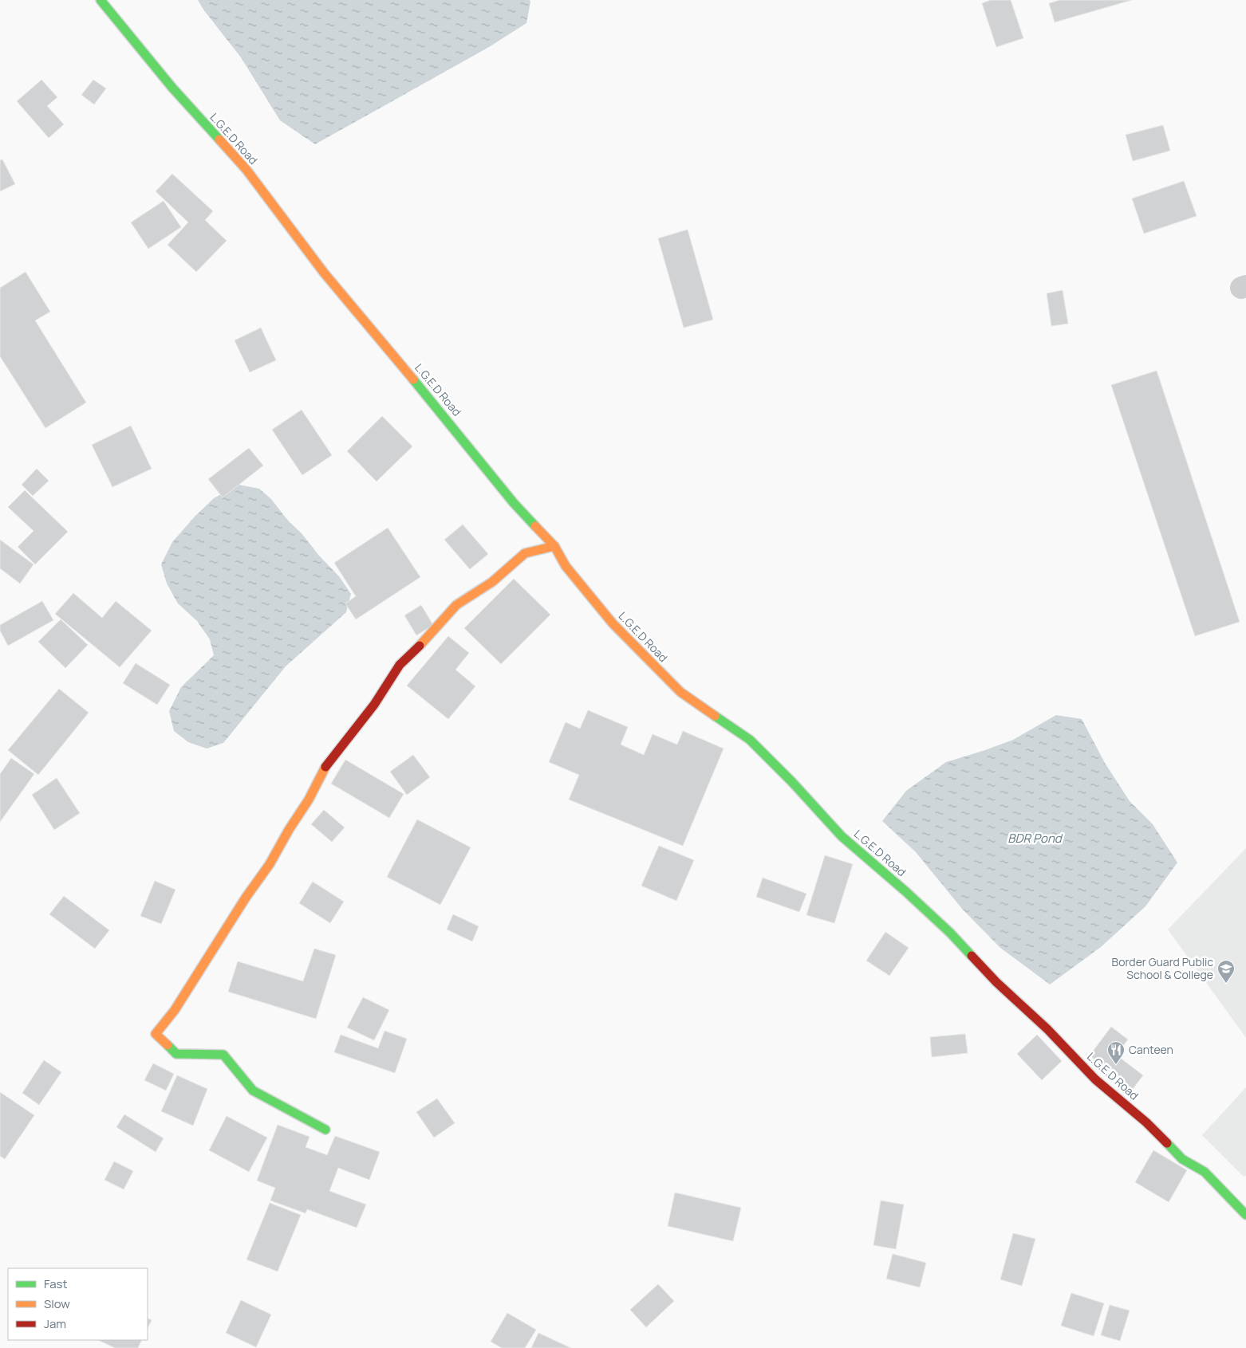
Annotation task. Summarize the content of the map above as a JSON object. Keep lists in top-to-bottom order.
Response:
{
  "streets": {
    "main road": ["L.G.E.D Road"]
  },
  "water": ["BDR Pond"],
  "places": {
    "school or university": ["Border Guard Public School & College"],
    "restaurant": ["Canteen"]
  },
  "legend": ["Fast", "Slow", "Jam"]
}
